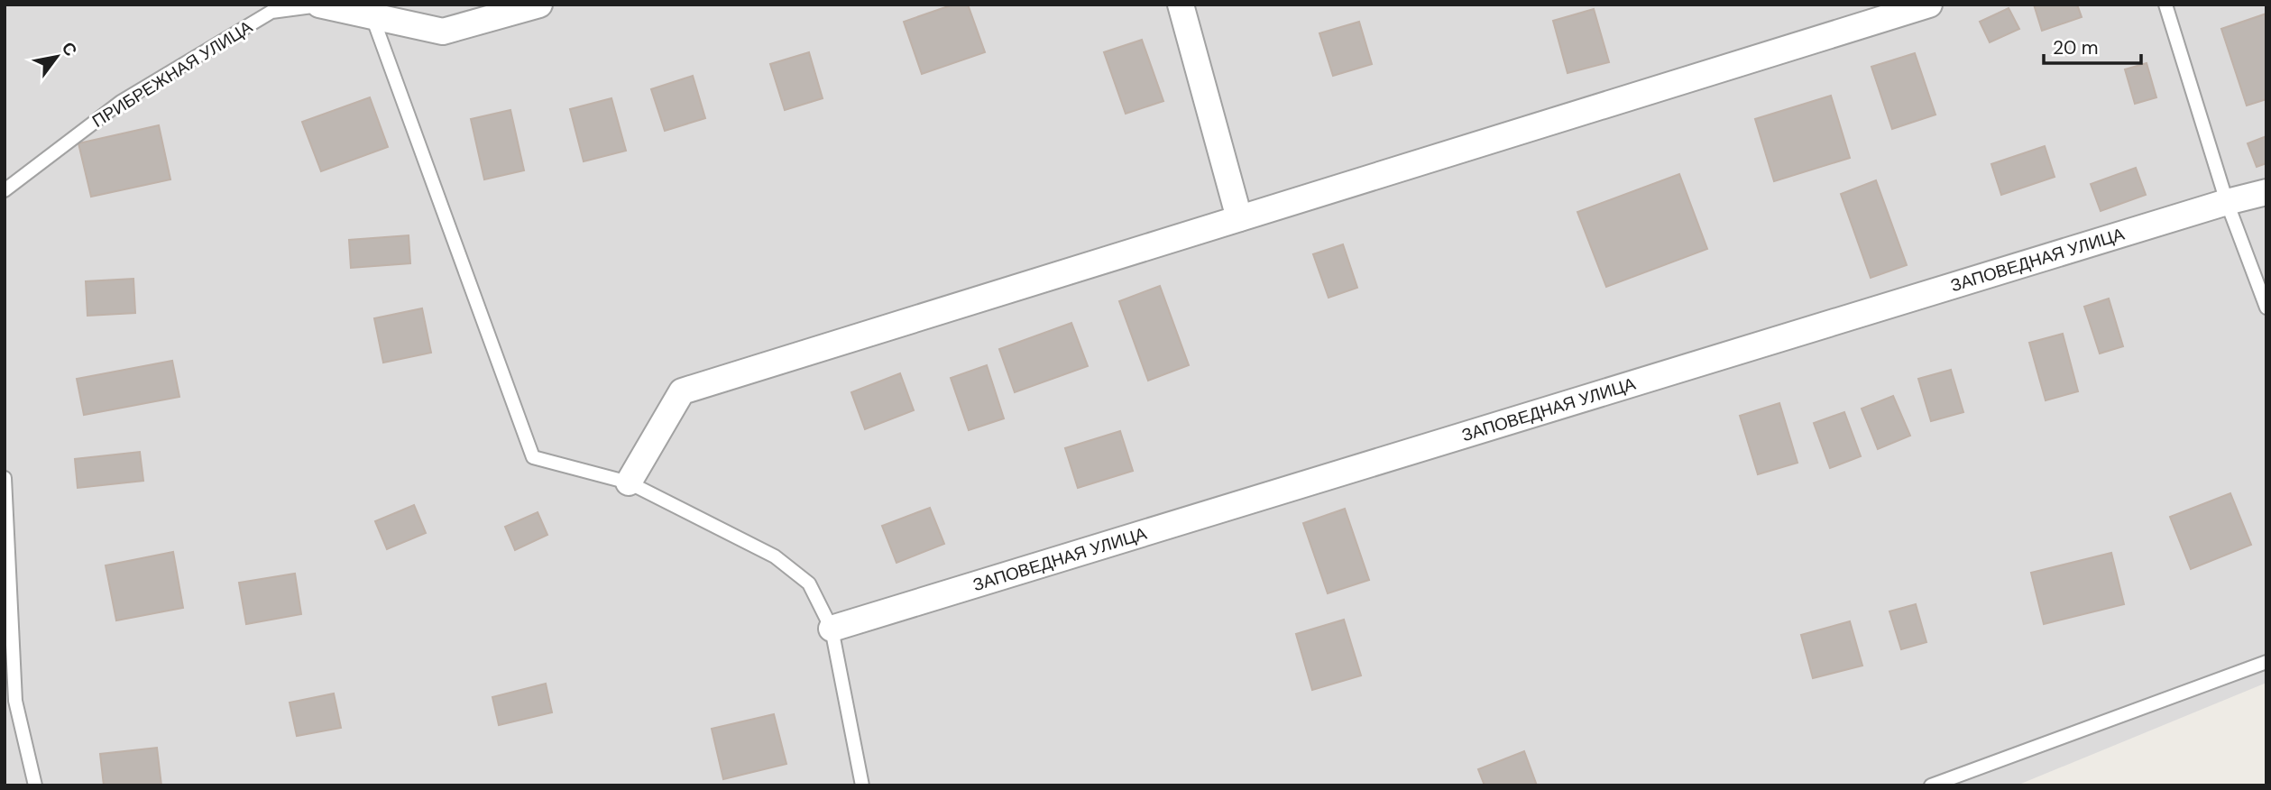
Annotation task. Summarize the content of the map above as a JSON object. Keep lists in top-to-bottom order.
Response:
{
  "streets": {
    "street": ["ЗАПОВЕДНАЯ УЛИЦА"],
    "lane": ["ПРИБРЕЖНАЯ УЛИЦА"]
  },
  "scale_bar": "20 m",
  "north": "top right"
}
